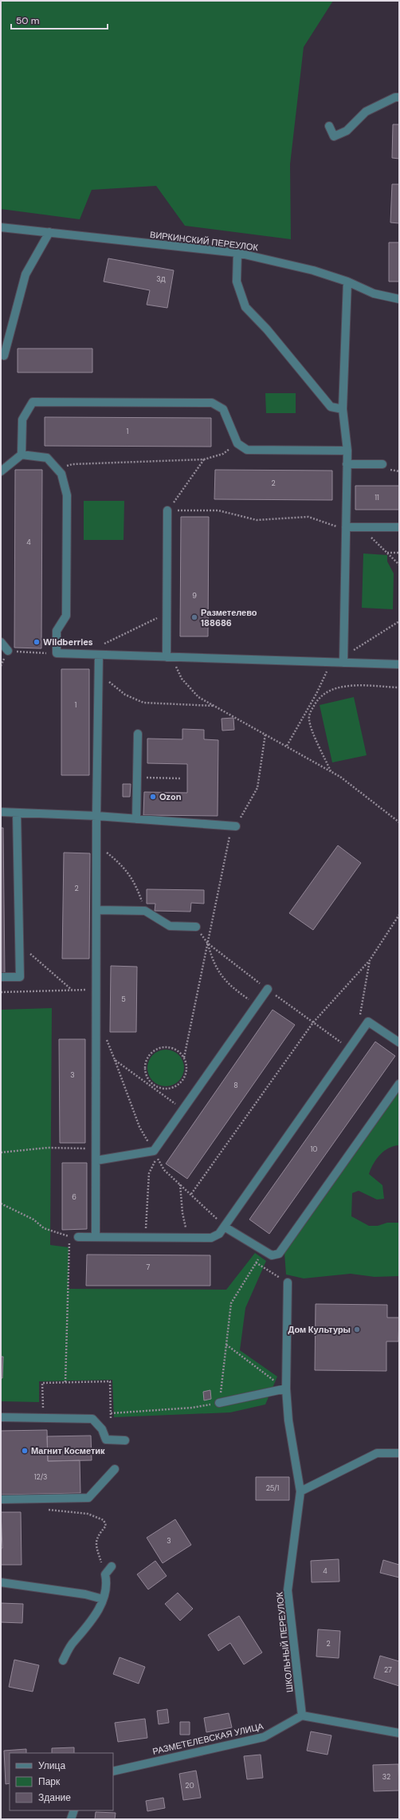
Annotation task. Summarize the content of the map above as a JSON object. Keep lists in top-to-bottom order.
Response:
{
  "streets": {
    "street": ["ВИРКИНСКИЙ ПЕРЕУЛОК", "ШКОЛЬНЫЙ ПЕРЕУЛОК", "РАЗМЕТЕЛЕВСКАЯ УЛИЦА"]
  },
  "crossings": [
    ["ШКОЛЬНЫЙ ПЕРЕУЛОК", "РАЗМЕТЕЛЕВСКАЯ УЛИЦА"]
  ],
  "places": [
    "Разметелево 188686",
    "Wildberries",
    "Ozon",
    "Дом Культуры",
    "Магнит Косметик"
  ],
  "house_numbers": [
    "3Д",
    "1",
    "2",
    "11",
    "4",
    "9",
    "1",
    "2",
    "5",
    "3",
    "8",
    "10",
    "6",
    "7",
    "12/3",
    "25/1",
    "3",
    "4",
    "2",
    "27",
    "32",
    "20"
  ],
  "legend": ["Улица", "Парк", "Здание"],
  "scale_bar": "50 m"
}
